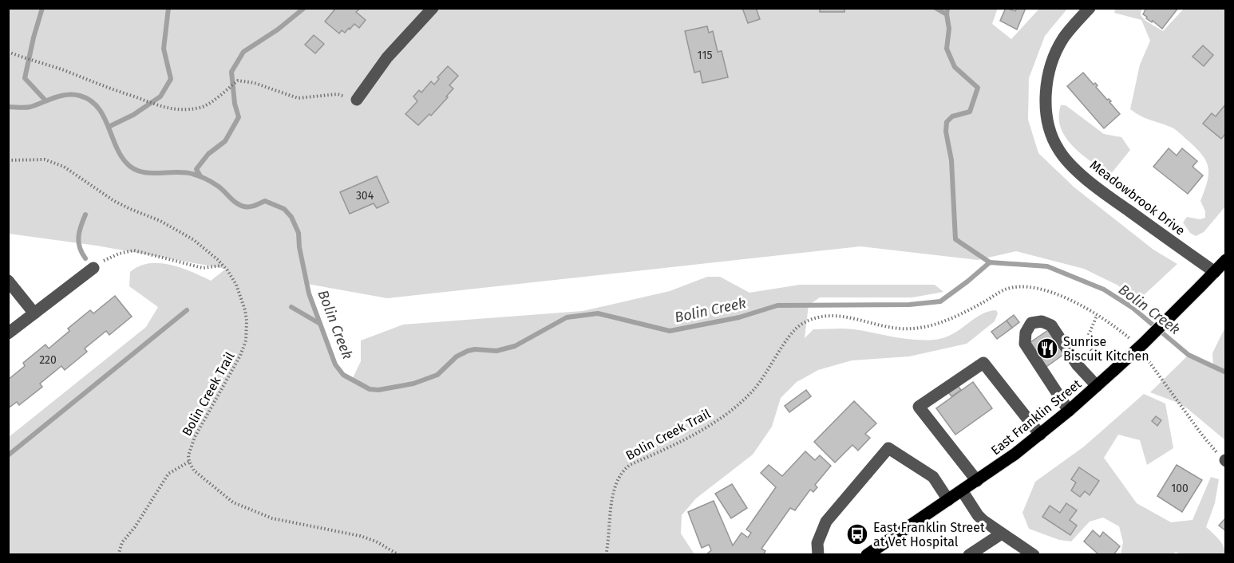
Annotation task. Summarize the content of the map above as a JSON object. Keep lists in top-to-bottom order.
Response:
{
  "streets": {
    "main road": ["East Franklin Street"],
    "street": ["Meadowbrook Drive"],
    "path": ["Bolin Creek Trail"]
  },
  "crossings": [
    ["Meadowbrook Drive", "East Franklin Street"]
  ],
  "water": ["Bolin Creek"],
  "places": {
    "restaurant": ["Sunrise Biscuit Kitchen"],
    "bus stop": ["East Franklin Street at Vet Hospital"]
  },
  "house_numbers": [
    "115",
    "304",
    "220",
    "100"
  ]
}
